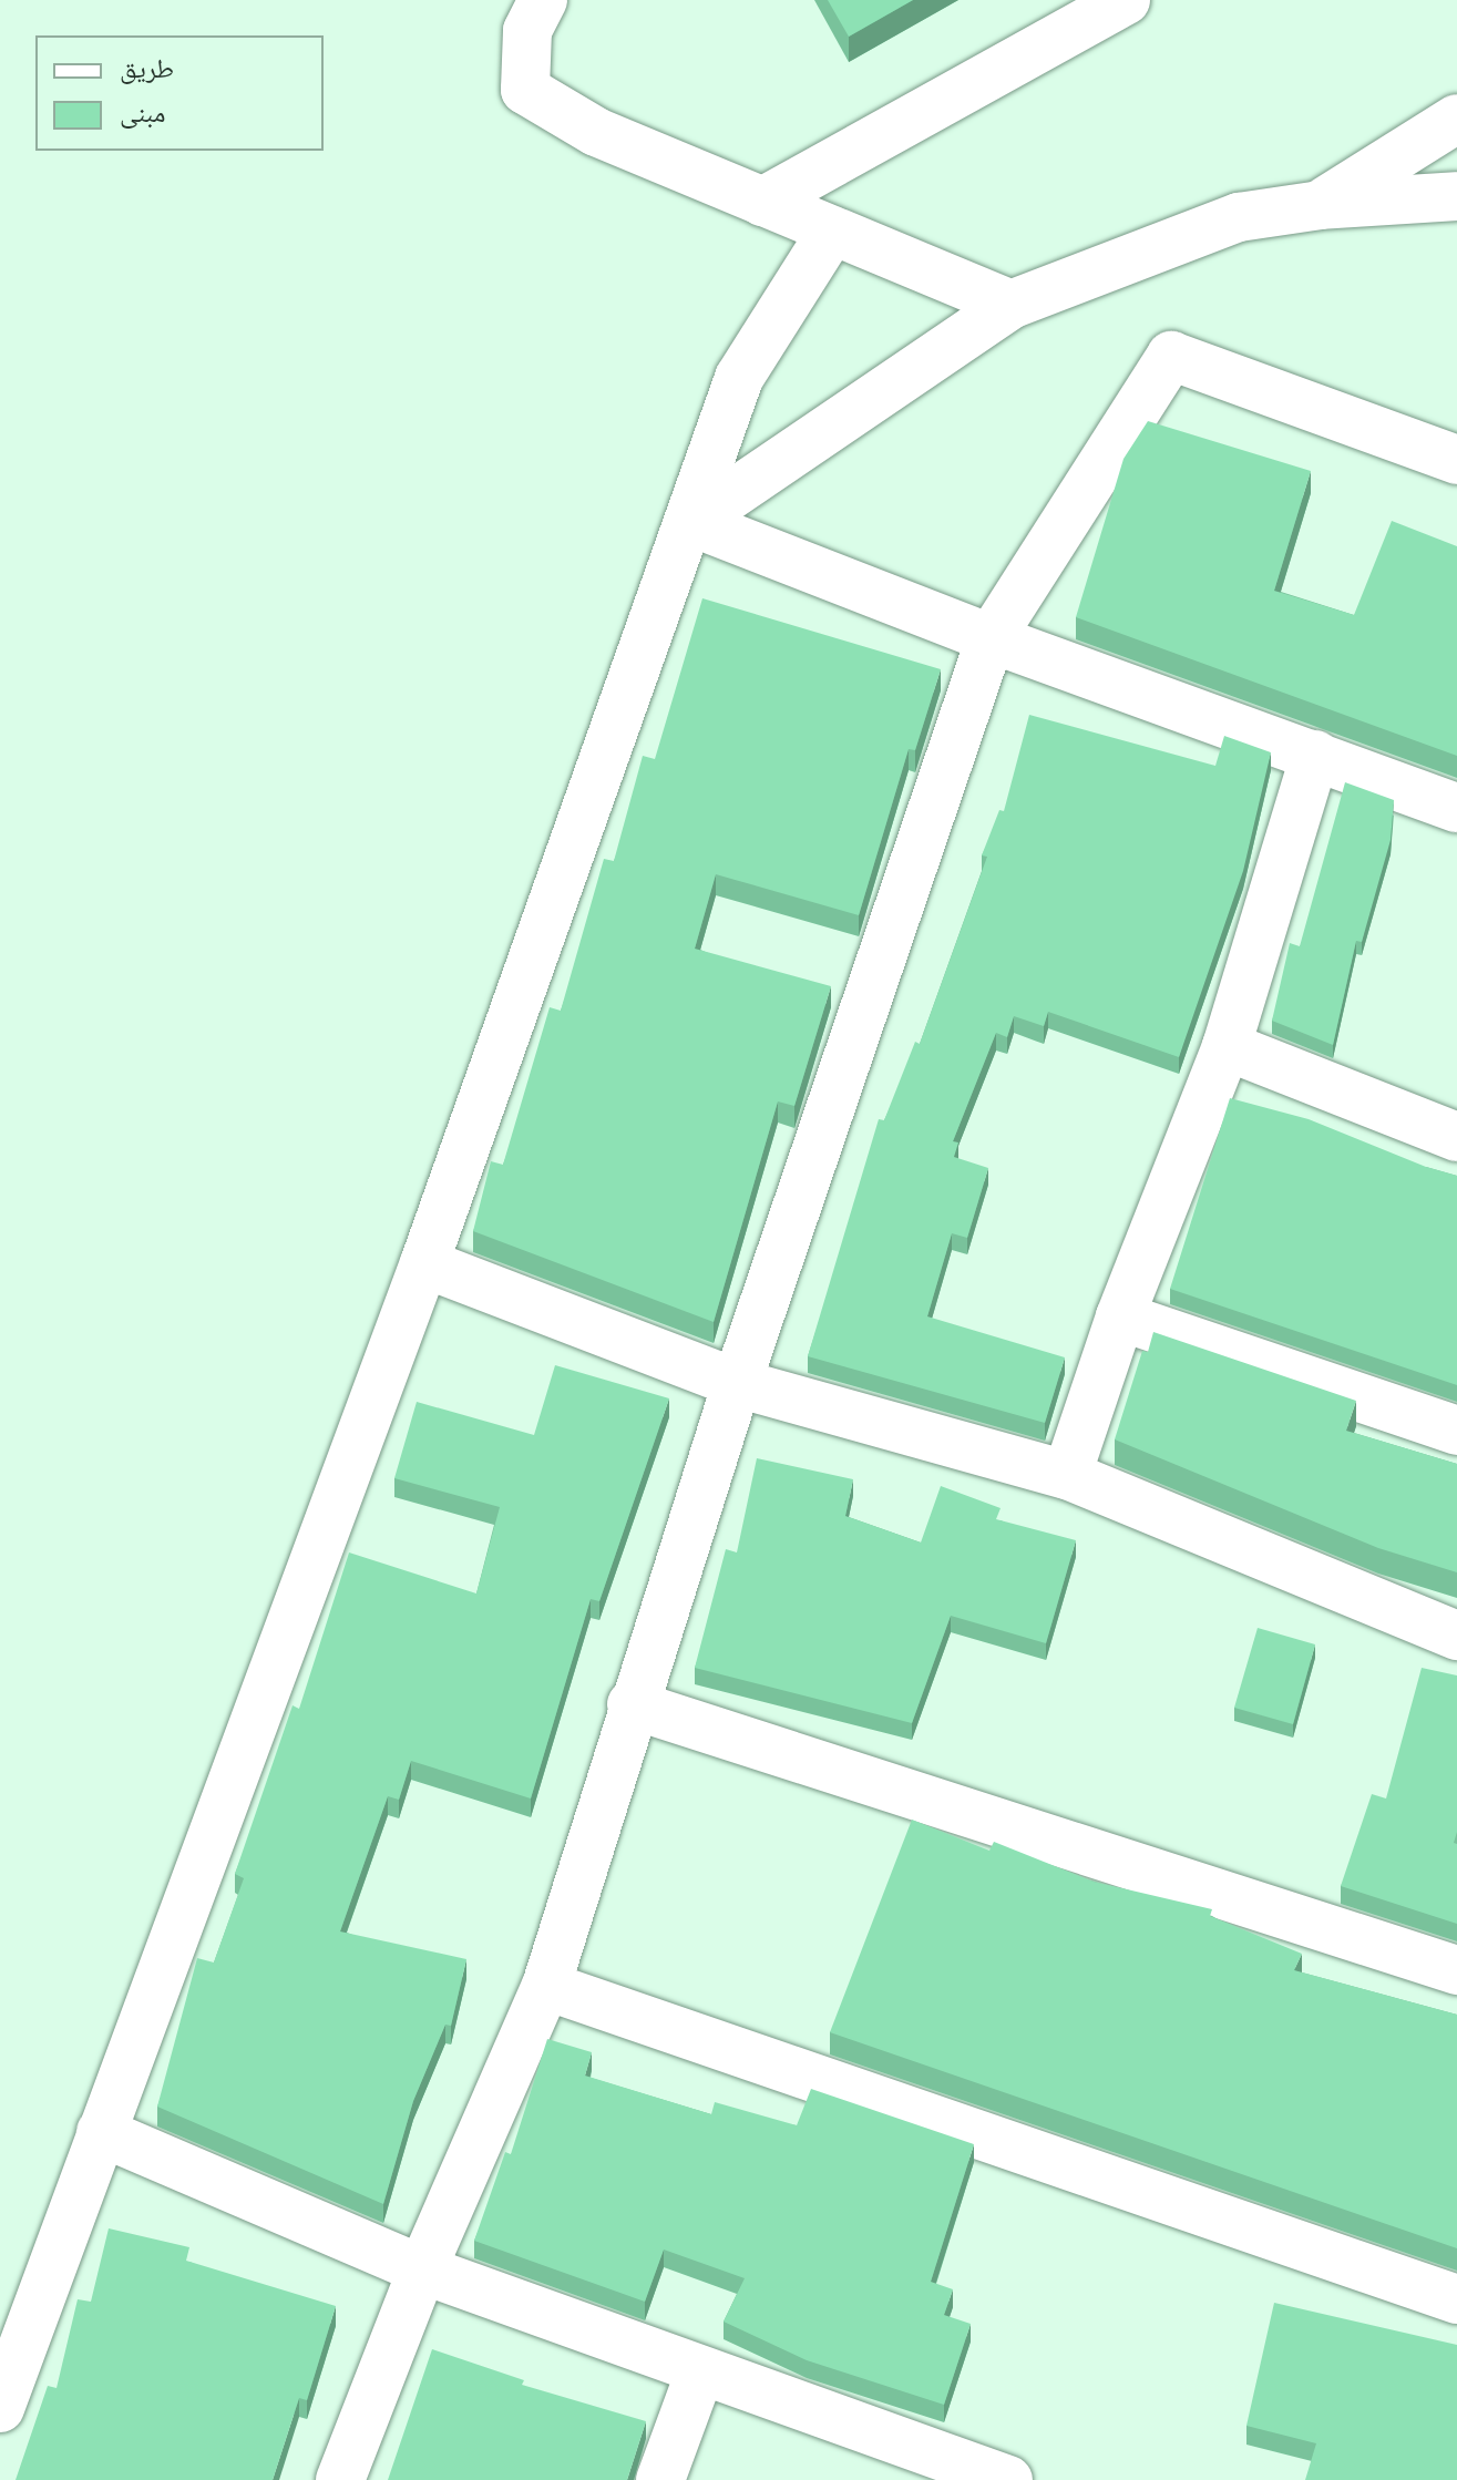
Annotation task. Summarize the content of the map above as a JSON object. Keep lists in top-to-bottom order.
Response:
{
  "legend": ["طريق", "مبنى"]
}
